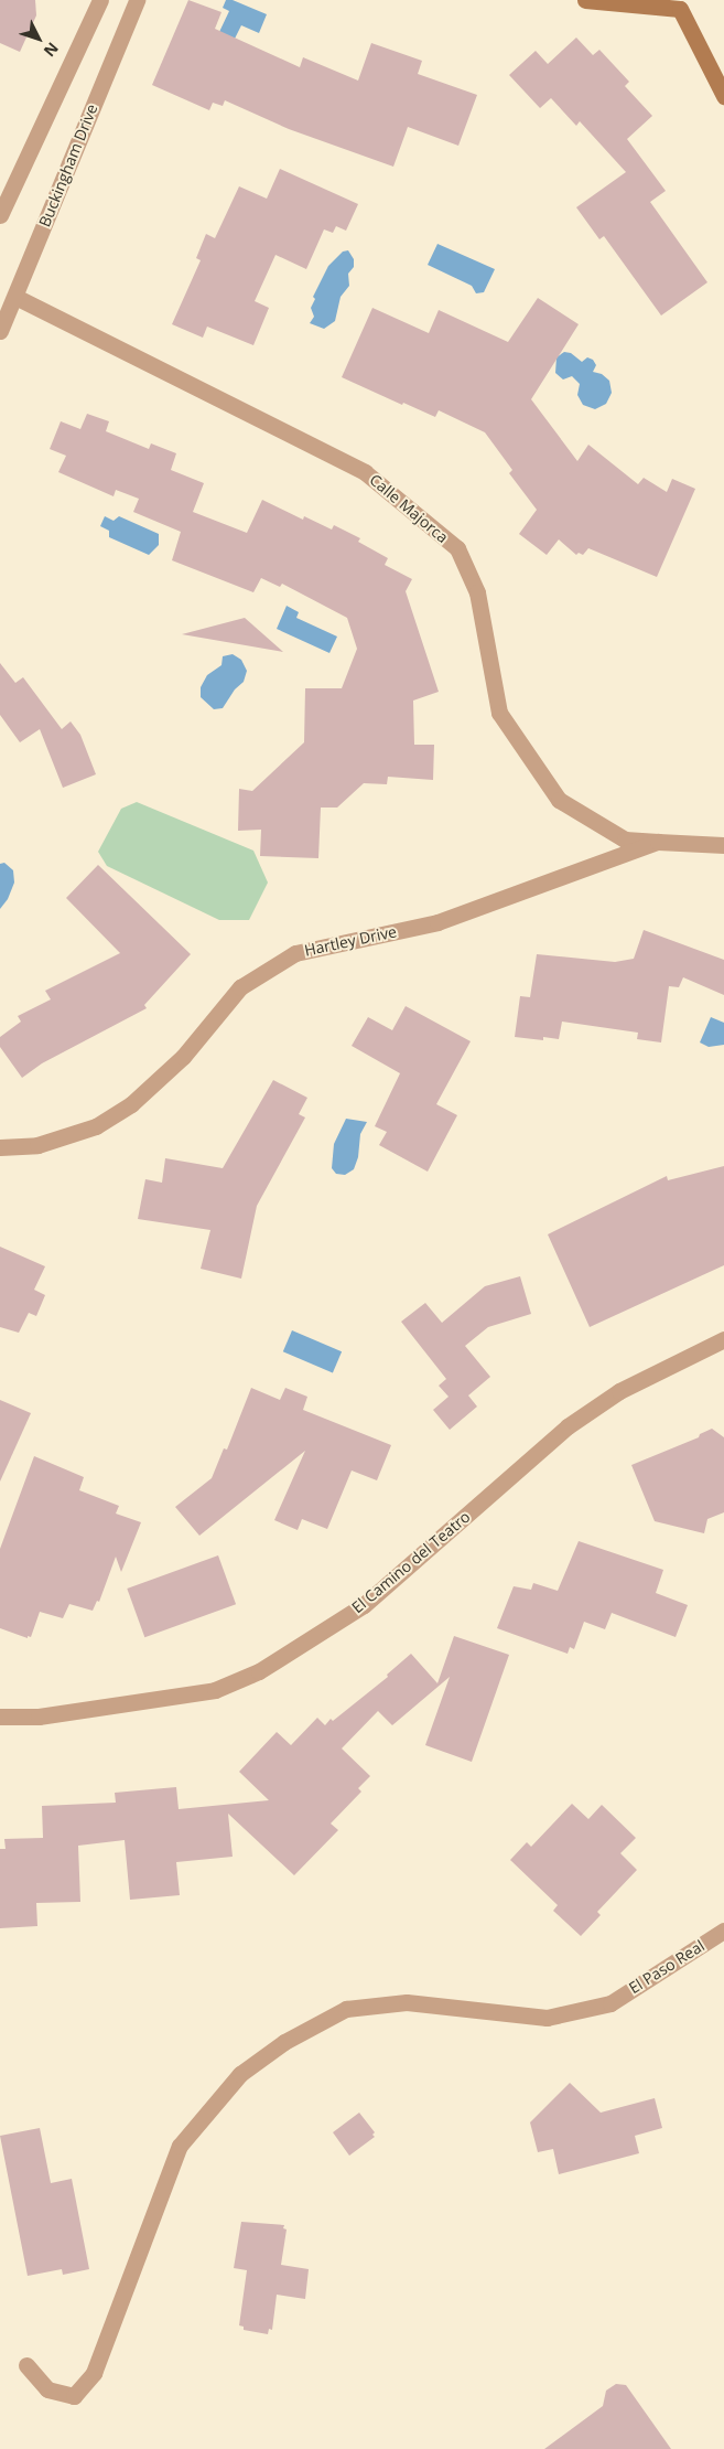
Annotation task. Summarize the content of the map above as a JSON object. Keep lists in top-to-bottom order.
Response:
{
  "streets": {
    "street": [
      "Buckingham Drive",
      "Calle Majorca",
      "Hartley Drive",
      "El Camino del Teatro",
      "El Paso Real"
    ]
  },
  "crossings": [
    ["Buckingham Drive", "Calle Majorca"],
    ["Calle Majorca", "Hartley Drive"]
  ],
  "north": "bottom right"
}
